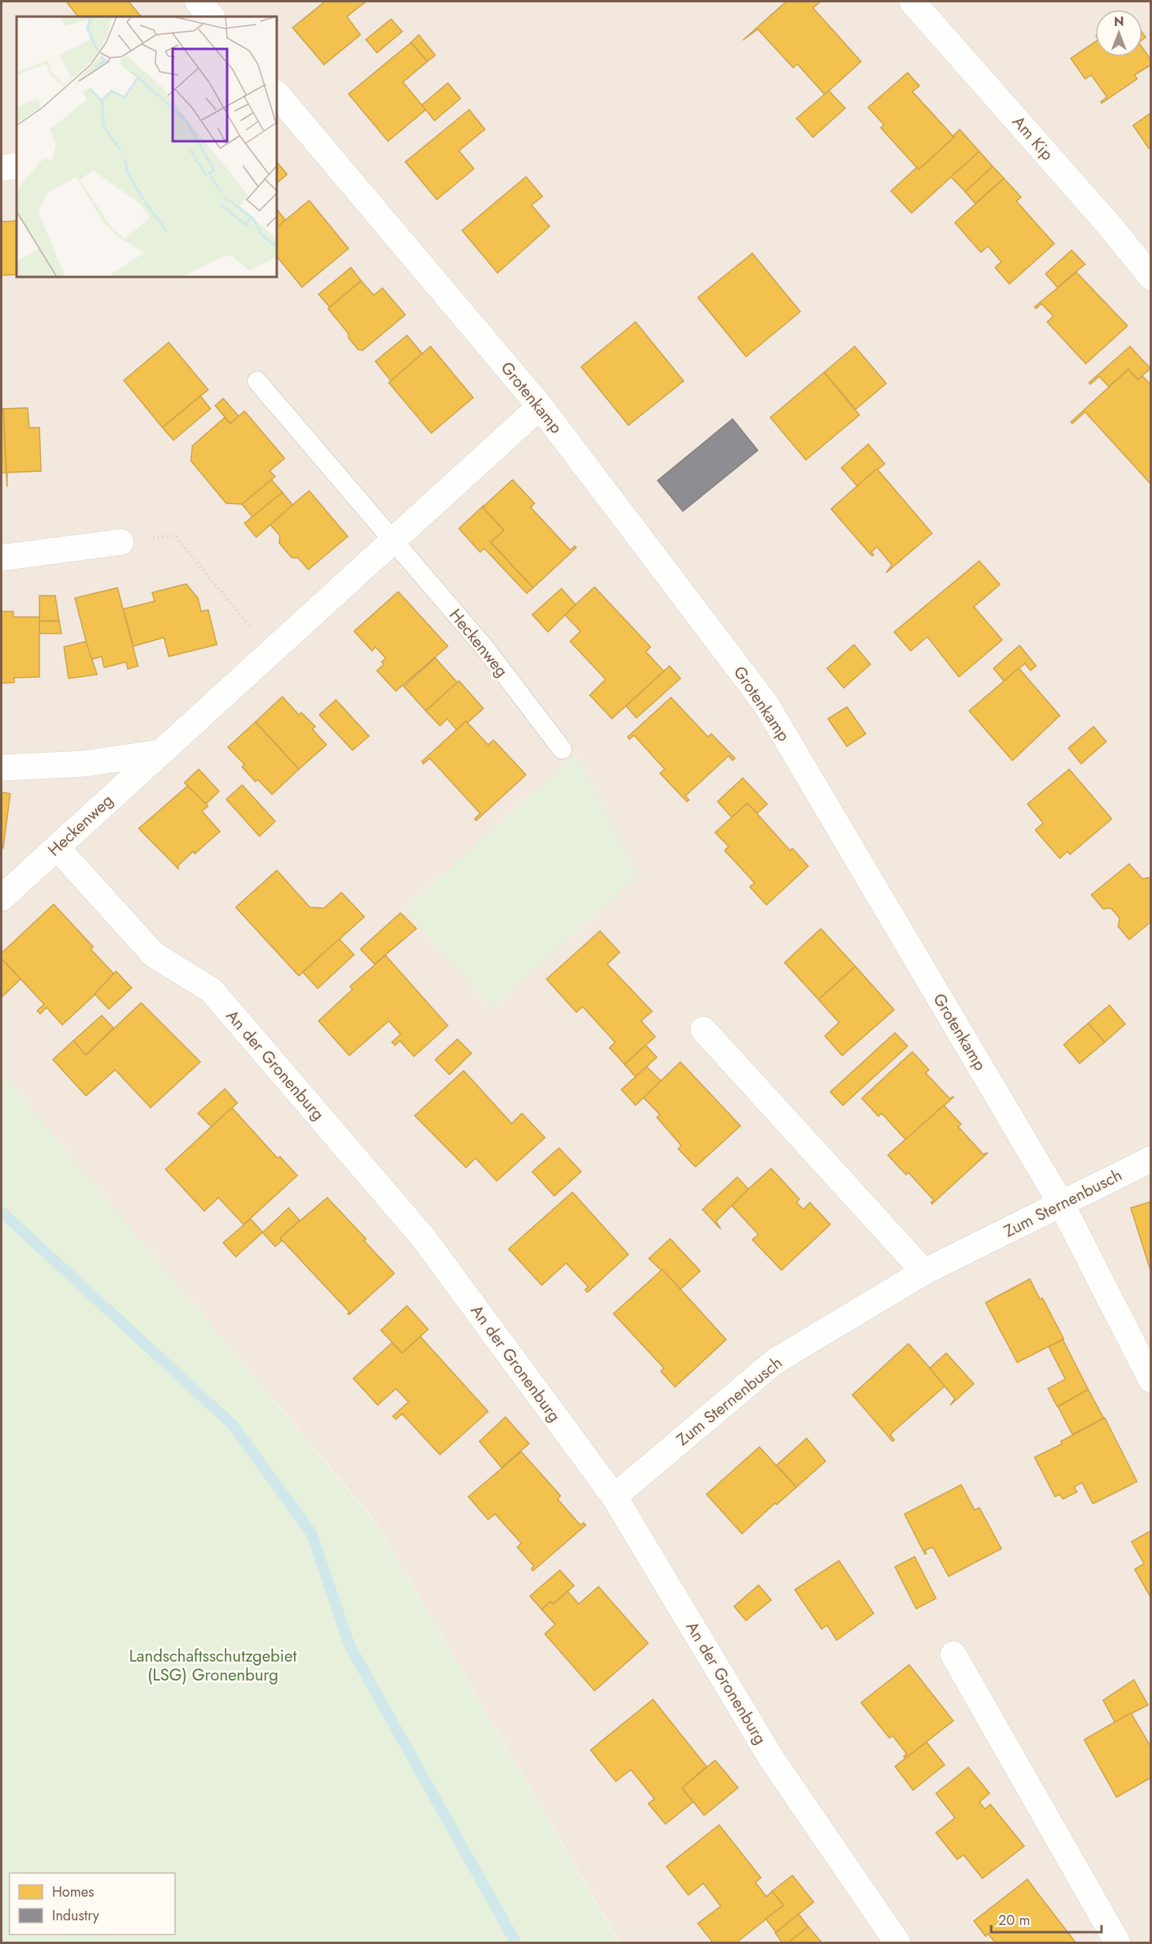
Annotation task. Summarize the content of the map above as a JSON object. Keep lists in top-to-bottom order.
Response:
{
  "streets": {
    "street": [
      "Am Kip",
      "Grotenkamp",
      "Heckenweg",
      "An der Gronenburg",
      "Zum Sternenbusch"
    ]
  },
  "crossings": [
    ["Grotenkamp", "Heckenweg"],
    ["Grotenkamp", "Zum Sternenbusch"],
    ["Heckenweg", "An der Gronenburg"],
    ["An der Gronenburg", "Zum Sternenbusch"]
  ],
  "parks": ["Landschaftsschutzgebiet (LSG) Gronenburg"],
  "legend": ["Homes", "Industry"],
  "scale_bar": "20 m",
  "north": "top"
}
